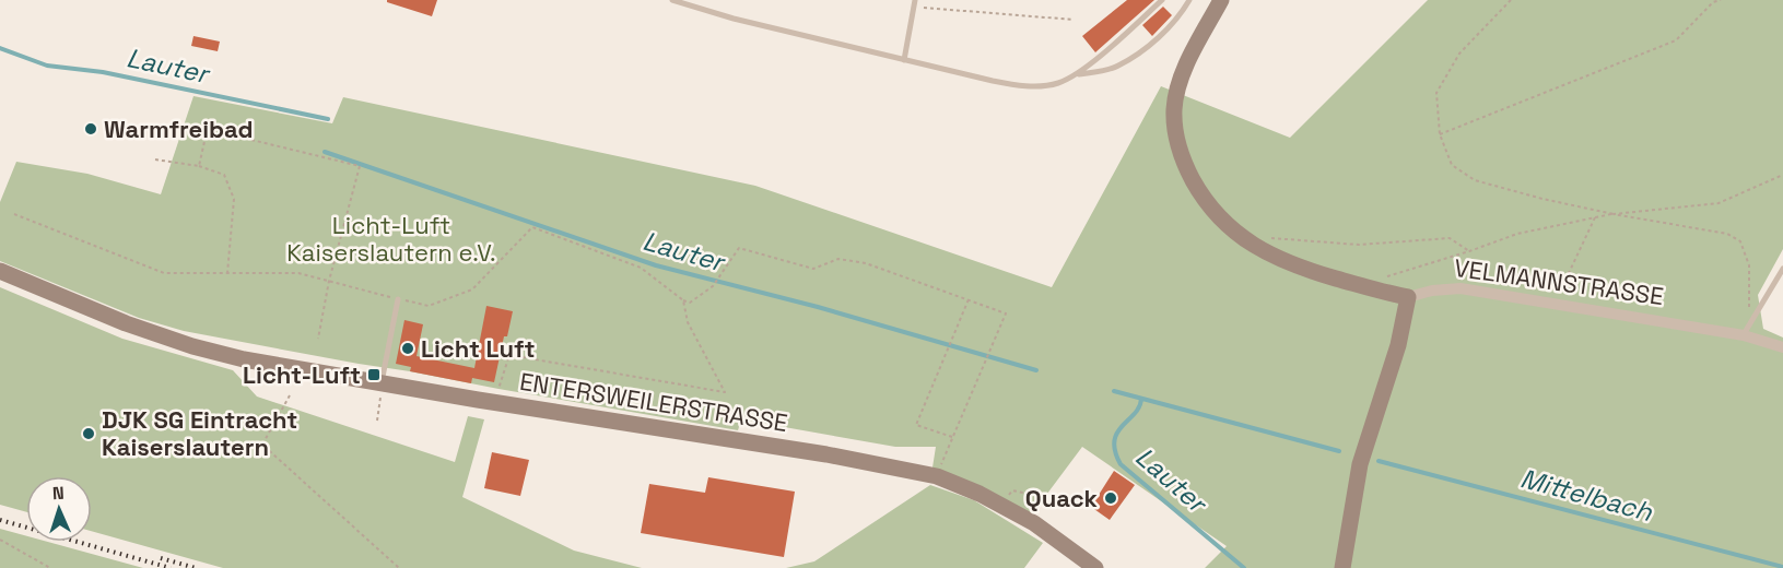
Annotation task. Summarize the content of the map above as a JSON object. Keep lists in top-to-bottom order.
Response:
{
  "streets": {
    "main road": ["ENTERSWEILERSTRASSE"],
    "street": ["VELMANNSTRASSE"]
  },
  "water": ["Lauter", "Mittelbach"],
  "parks": ["Licht-Luft Kaiserslautern e.V."],
  "places": {
    "other": [
      "Warmfreibad",
      "Licht Luft",
      "DJK SG Eintracht Kaiserslautern",
      "Quack"
    ],
    "transit": ["Licht-Luft"]
  },
  "north": "top"
}
